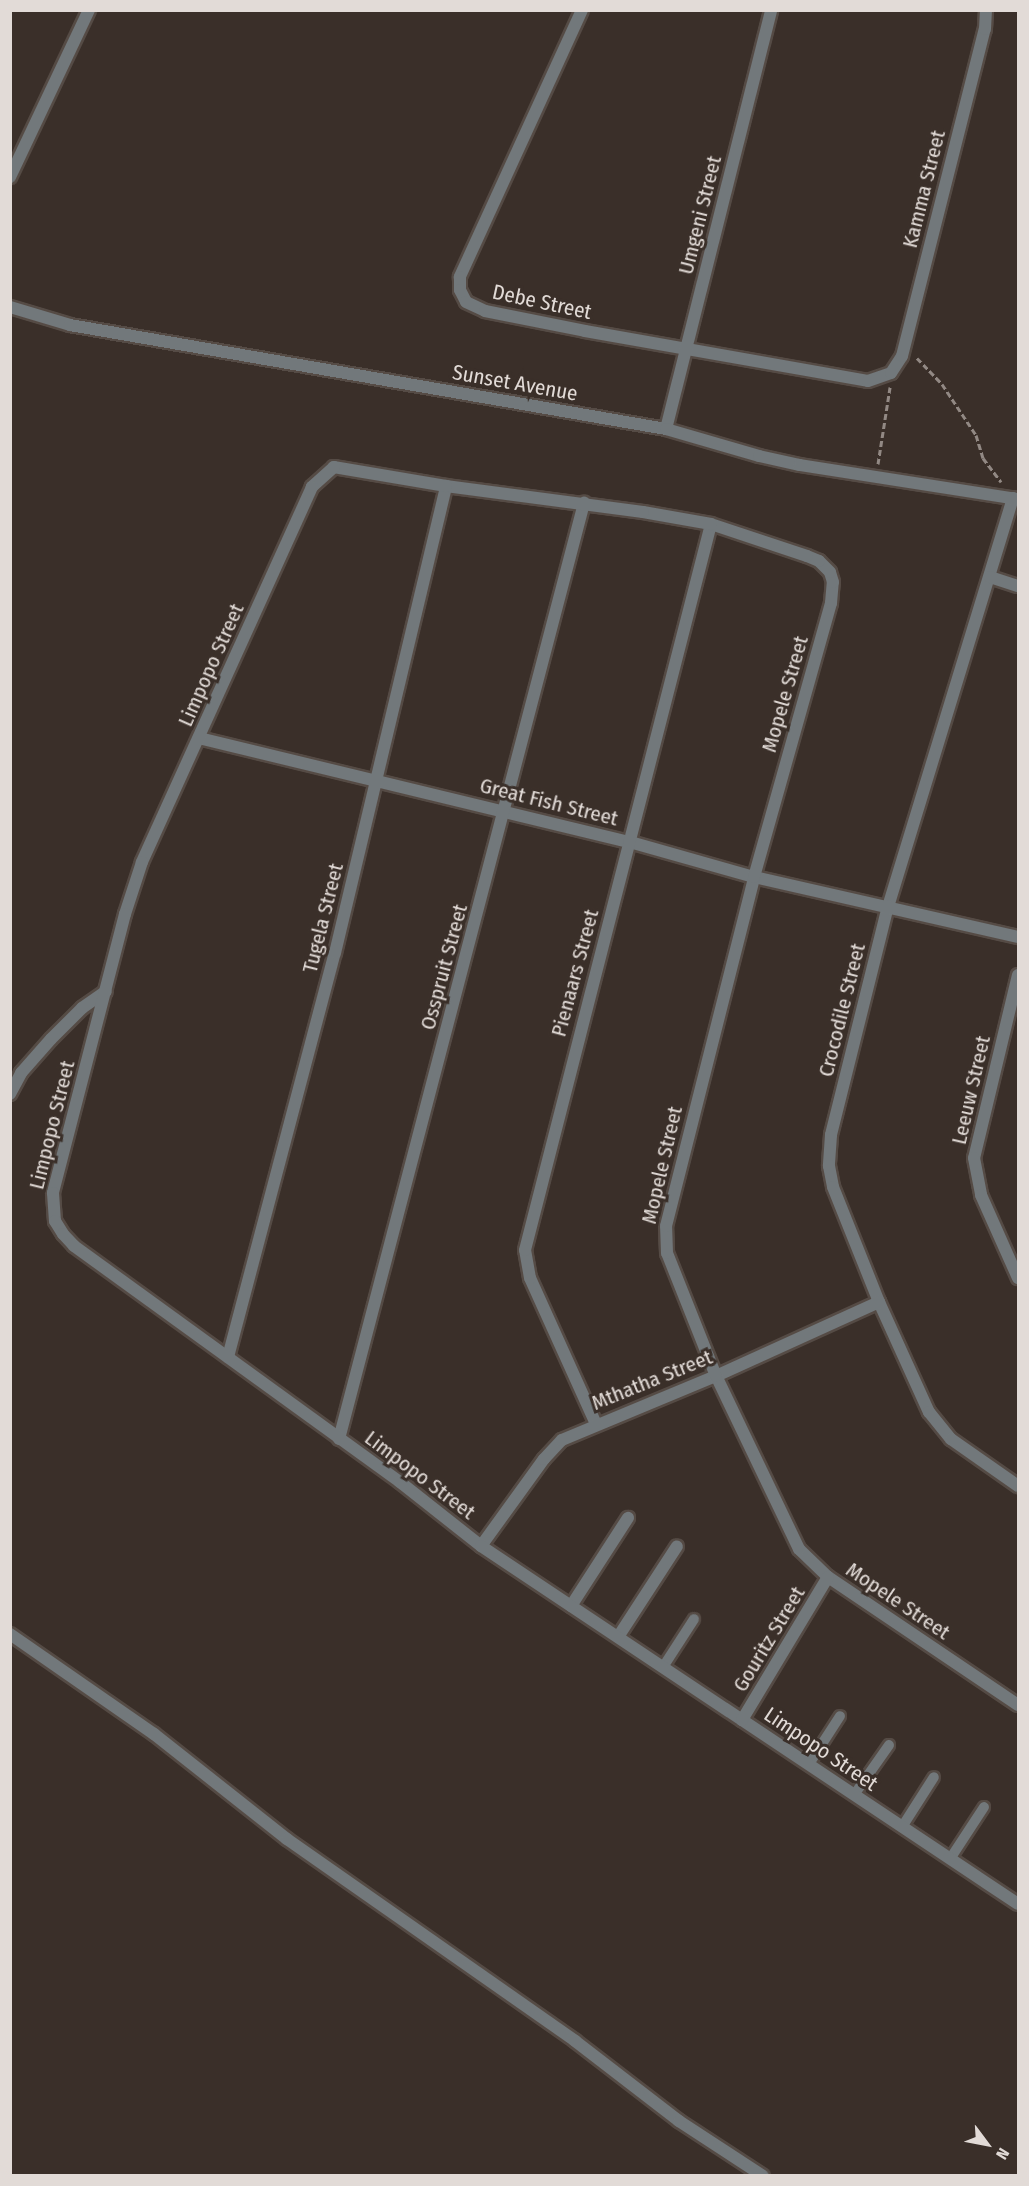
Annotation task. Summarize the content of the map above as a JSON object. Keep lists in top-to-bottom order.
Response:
{
  "streets": {
    "street": [
      "Kamma Street",
      "Umgeni Street",
      "Debe Street",
      "Sunset Avenue",
      "Limpopo Street",
      "Mopele Street",
      "Great Fish Street",
      "Tugela Street",
      "Osspruit Street",
      "Pienaars Street",
      "Crocodile Street",
      "Leeuw Street",
      "Mthatha Street",
      "Gouritz Street"
    ]
  },
  "crossings": [
    ["Kamma Street", "Debe Street"],
    ["Umgeni Street", "Debe Street"],
    ["Umgeni Street", "Sunset Avenue"],
    ["Sunset Avenue", "Crocodile Street"],
    ["Limpopo Street", "Mopele Street"],
    ["Limpopo Street", "Great Fish Street"],
    ["Limpopo Street", "Tugela Street"],
    ["Limpopo Street", "Osspruit Street"],
    ["Limpopo Street", "Pienaars Street"],
    ["Limpopo Street", "Mthatha Street"],
    ["Limpopo Street", "Gouritz Street"],
    ["Mopele Street", "Great Fish Street"],
    ["Mopele Street", "Mthatha Street"],
    ["Mopele Street", "Gouritz Street"],
    ["Great Fish Street", "Tugela Street"],
    ["Great Fish Street", "Osspruit Street"],
    ["Great Fish Street", "Pienaars Street"],
    ["Great Fish Street", "Crocodile Street"],
    ["Pienaars Street", "Mthatha Street"],
    ["Crocodile Street", "Mthatha Street"]
  ],
  "north": "bottom right"
}
